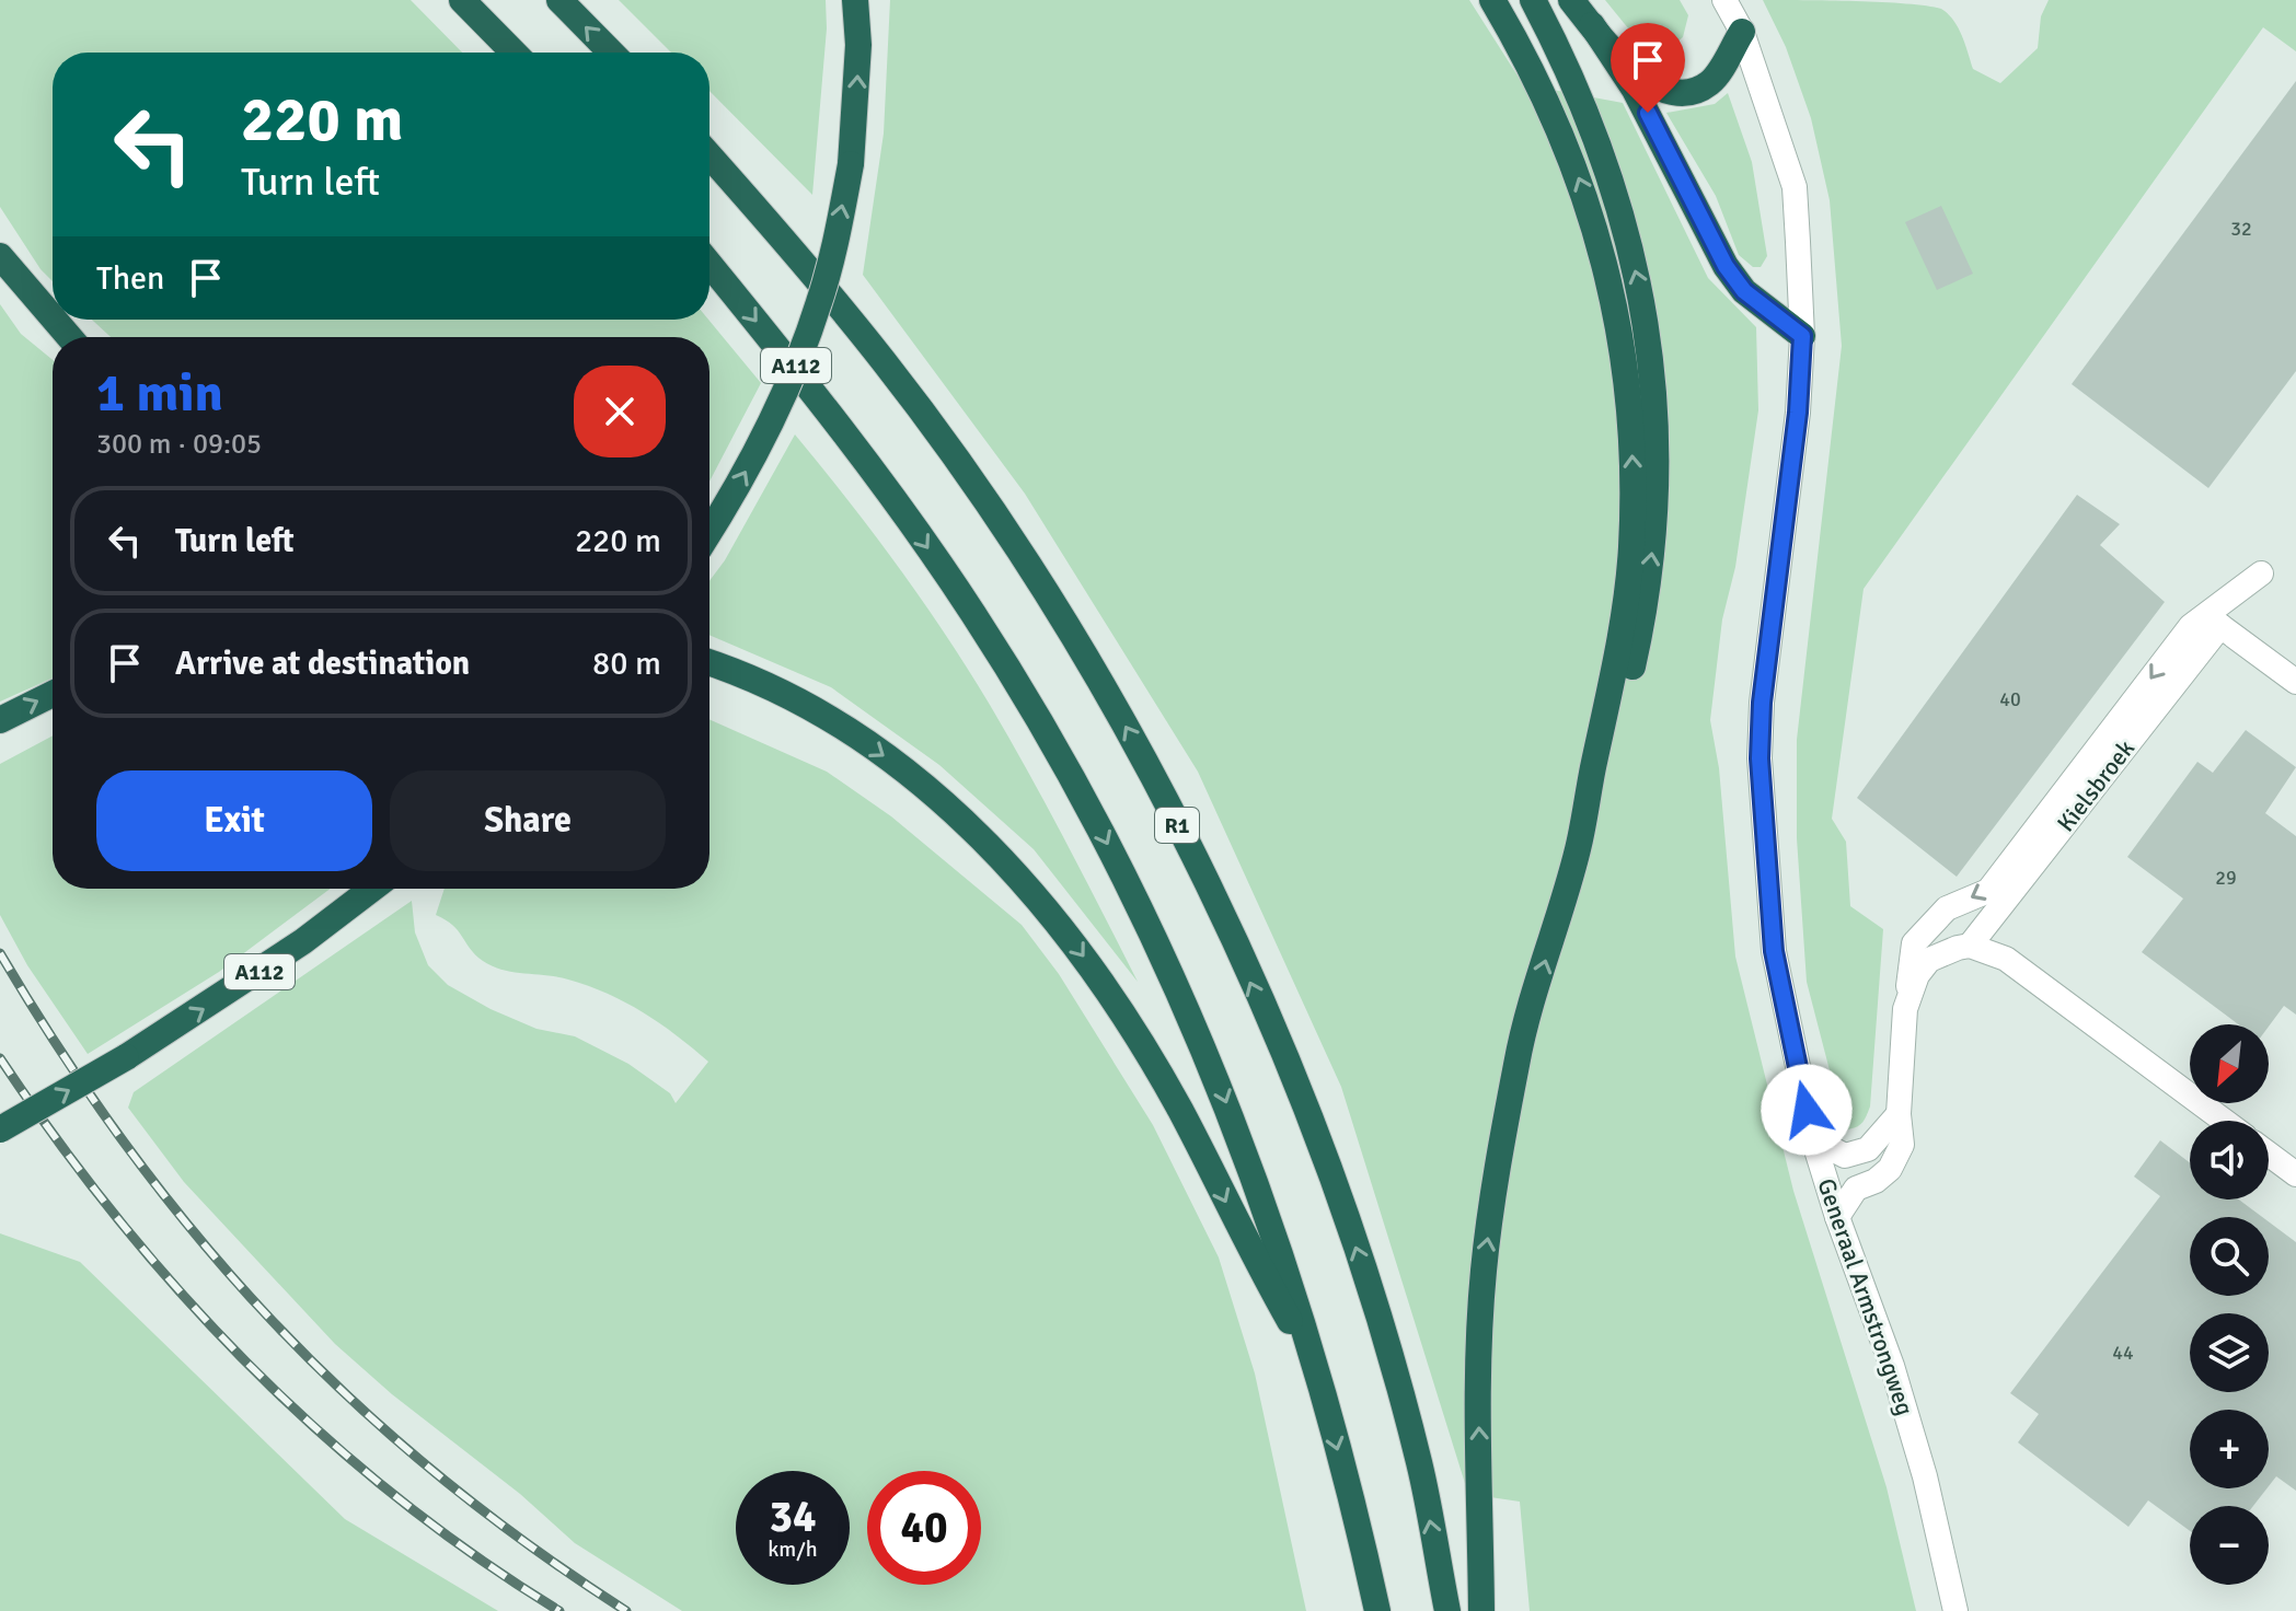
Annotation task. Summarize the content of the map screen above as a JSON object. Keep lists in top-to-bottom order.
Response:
{
  "streets": {
    "highway": ["A112", "R1"],
    "street": ["Kielsbroek", "Generaal Armstrongweg"]
  },
  "house_numbers": [
    "32",
    "40",
    "29",
    "44"
  ],
  "north": "bottom left",
  "page": {
    "turn": ["220 m", "Turn left"],
    "then": "Then",
    "heading": ["1 min", "300 m · 09:05"],
    "list": [
      {
        "name": "Turn left",
        "value": "220 m"
      },
      {
        "name": "Arrive at destination",
        "value": "80 m"
      }
    ],
    "buttons": ["Exit", "Share"],
    "map_buttons": ["+", "−"],
    "speed": "34 km/h",
    "limit": "40"
  }
}
